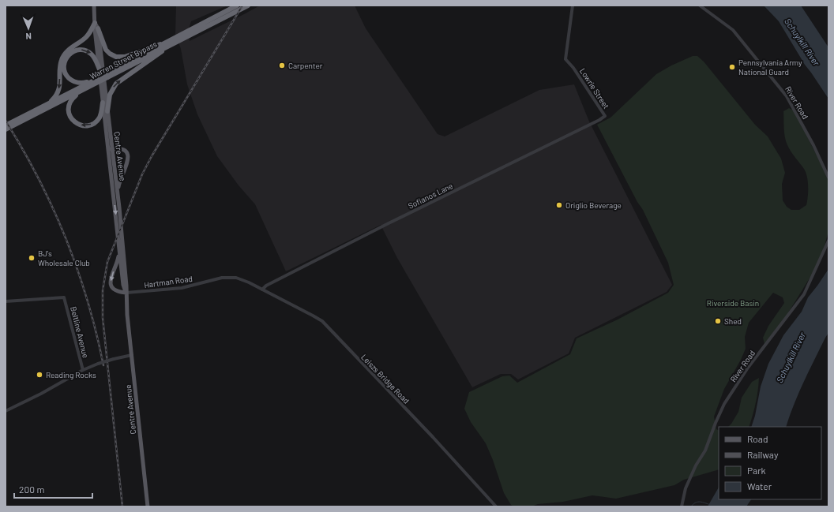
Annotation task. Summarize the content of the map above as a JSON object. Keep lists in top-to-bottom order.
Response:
{
  "streets": {
    "highway": ["Warren Street Bypass"],
    "main road": ["Centre Avenue"],
    "street": [
      "Lowrie Street",
      "River Road",
      "Sofianos Lane",
      "Hartman Road",
      "Beltline Avenue",
      "Leiszs Bridge Road"
    ]
  },
  "crossings": [
    ["Lowrie Street", "Sofianos Lane"],
    ["Centre Avenue", "Hartman Road"],
    ["Sofianos Lane", "Leiszs Bridge Road"],
    ["Hartman Road", "Leiszs Bridge Road"]
  ],
  "water": ["Schuylkill River"],
  "parks": ["Riverside Basin"],
  "places": [
    "Carpenter",
    "Pennsylvania Army National Guard",
    "Origlio Beverage",
    "BJ's Wholesale Club",
    "Shed",
    "Reading Rocks"
  ],
  "legend": [
    "Road",
    "Railway",
    "Park",
    "Water"
  ],
  "scale_bar": "200 m",
  "north": "bottom"
}
